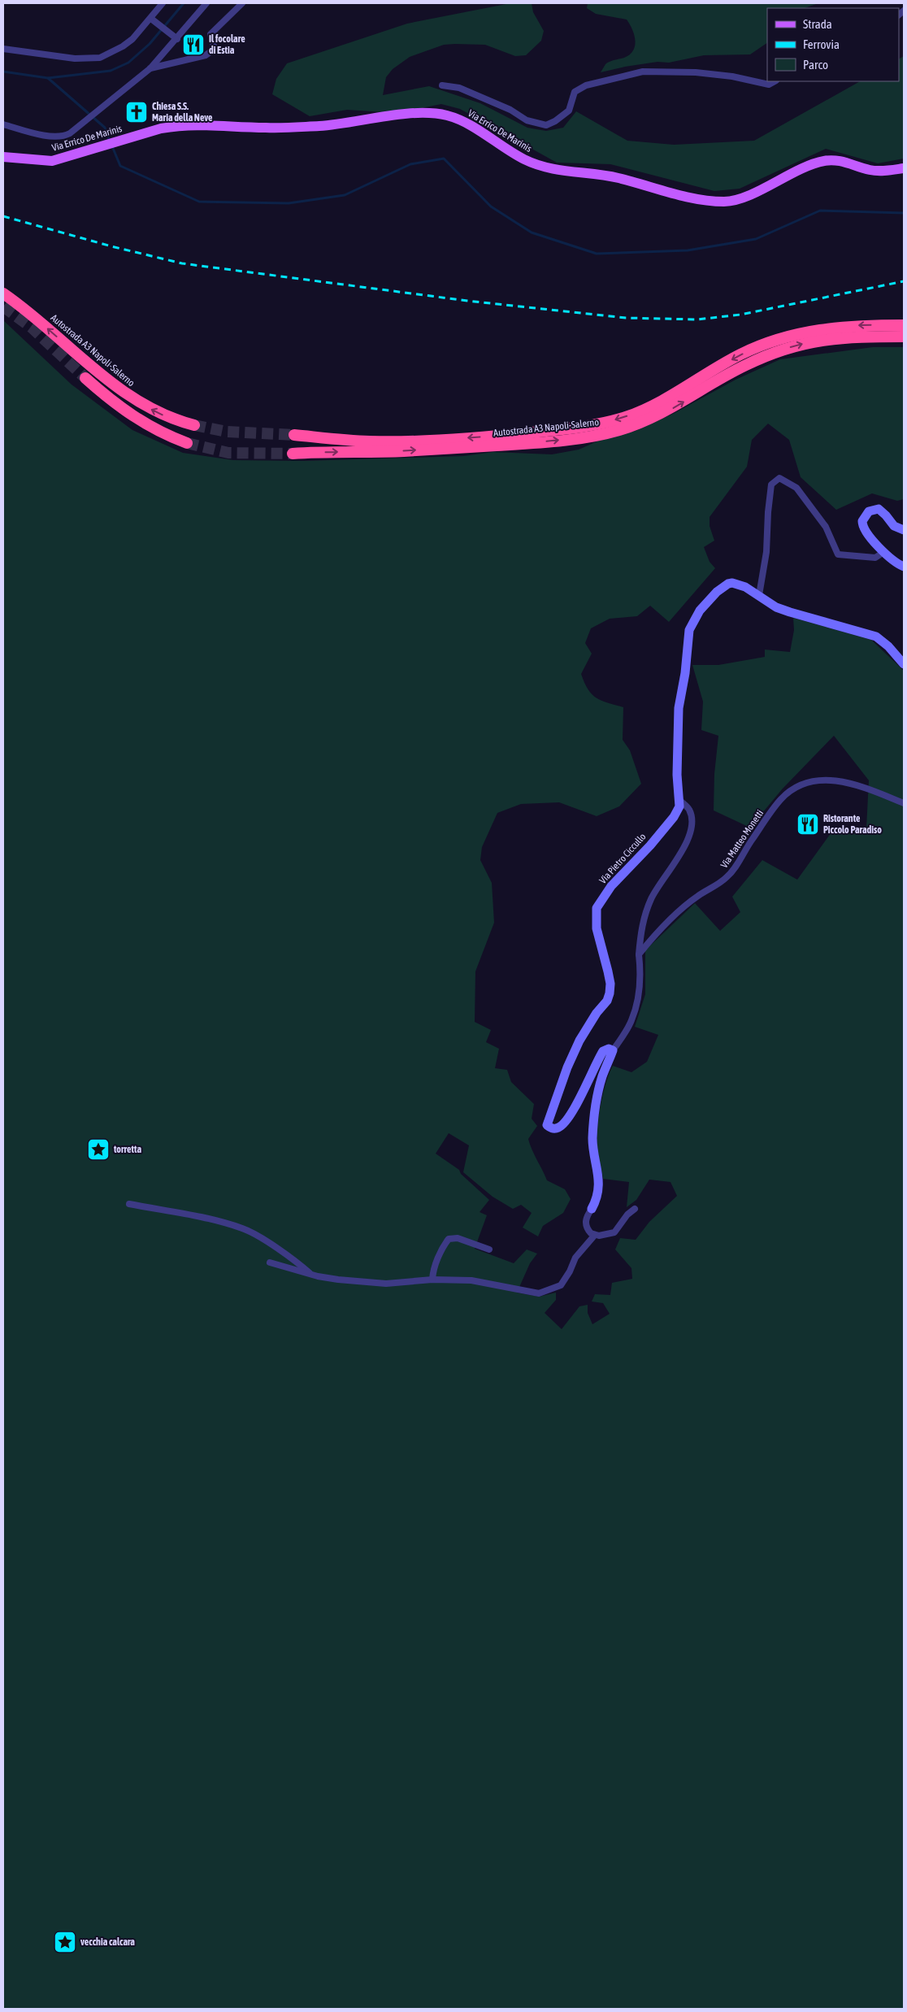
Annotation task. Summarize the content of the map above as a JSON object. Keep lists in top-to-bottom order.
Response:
{
  "streets": {
    "highway": ["Autostrada A3 Napoli-Salerno"],
    "main road": ["Via Errico De Marinis"],
    "street": ["Via Matteo Monetti", "Via Pietro Ciccullo"]
  },
  "places": {
    "restaurant": ["Il focolare di Estia", "Ristorante Piccolo Paradiso"],
    "church": ["Chiesa S.S. Maria della Neve"],
    "place": ["torretta", "vecchia calcara"]
  },
  "legend": ["Strada", "Ferrovia", "Parco"]
}
